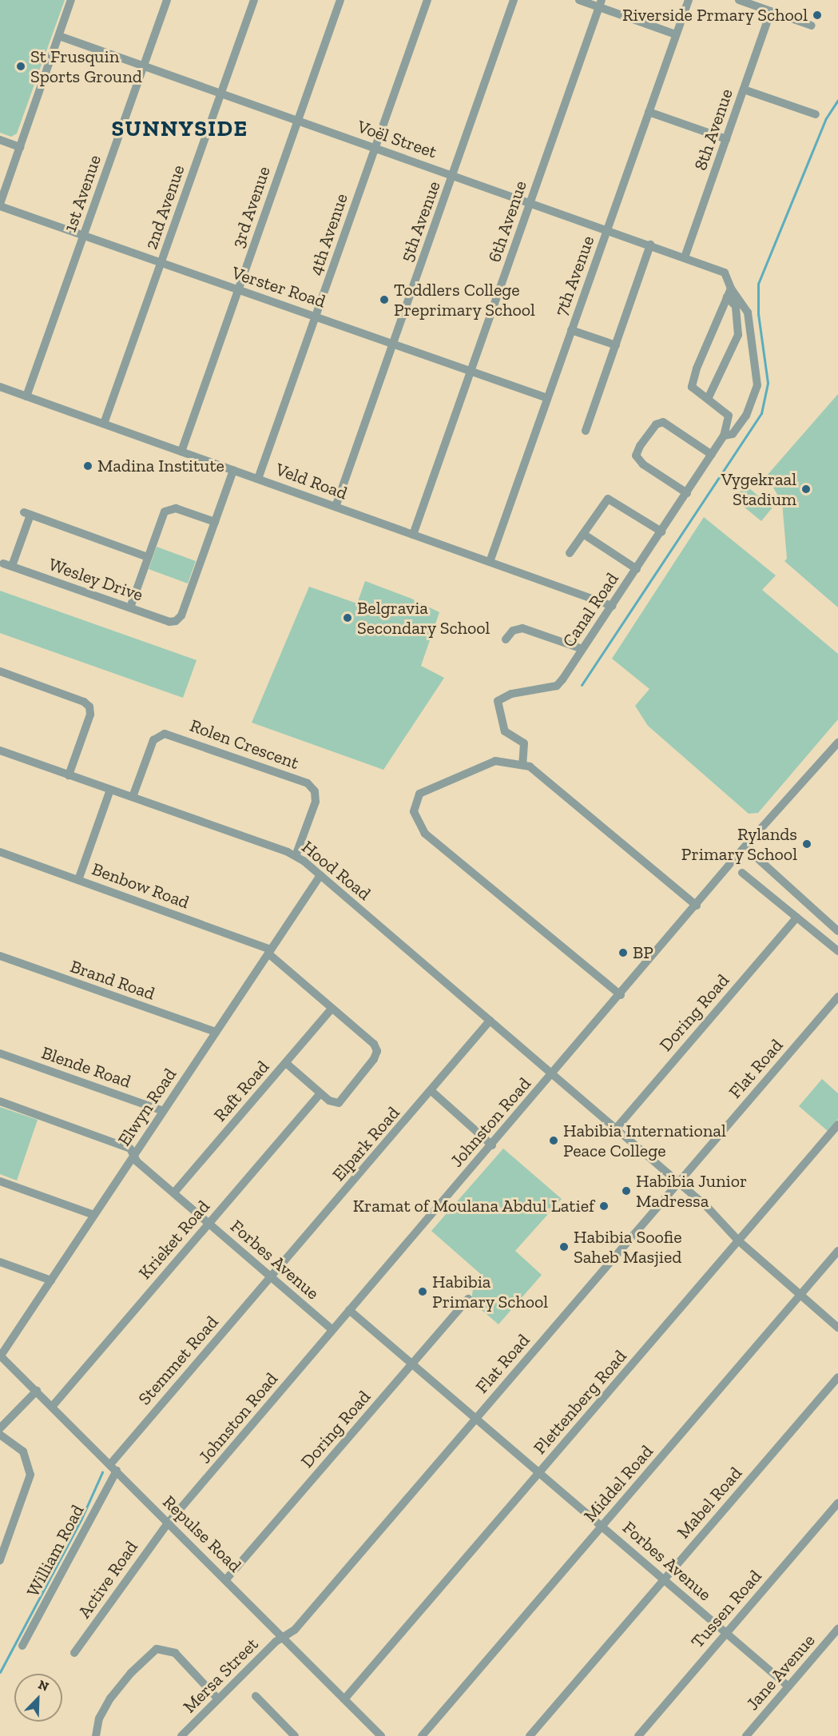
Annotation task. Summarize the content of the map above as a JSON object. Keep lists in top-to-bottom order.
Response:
{
  "streets": {
    "street": [
      "8th Avenue",
      "Voël Street",
      "1st Avenue",
      "2nd Avenue",
      "3rd Avenue",
      "5th Avenue",
      "6th Avenue",
      "4th Avenue",
      "7th Avenue",
      "Verster Road",
      "Veld Road",
      "Wesley Drive",
      "Canal Road",
      "Rolen Crescent",
      "Hood Road",
      "Benbow Road",
      "Brand Road",
      "Doring Road",
      "Blende Road",
      "Flat Road",
      "Raft Road",
      "Elwyn Road",
      "Johnston Road",
      "Elpark Road",
      "Krieket Road",
      "Forbes Avenue",
      "Stemmet Road",
      "Plettenberg Road",
      "Middel Road",
      "Mabel Road",
      "Repulse Road",
      "William Road",
      "Active Road",
      "Tussen Road",
      "Jane Avenue",
      "Mersa Street"
    ]
  },
  "crossings": [
    ["8th Avenue", "Voël Street"],
    ["Voël Street", "1st Avenue"],
    ["Voël Street", "2nd Avenue"],
    ["Voël Street", "3rd Avenue"],
    ["Voël Street", "5th Avenue"],
    ["Voël Street", "6th Avenue"],
    ["Voël Street", "4th Avenue"],
    ["Voël Street", "7th Avenue"],
    ["1st Avenue", "Verster Road"],
    ["1st Avenue", "Veld Road"],
    ["2nd Avenue", "Verster Road"],
    ["2nd Avenue", "Veld Road"],
    ["3rd Avenue", "Verster Road"],
    ["3rd Avenue", "Veld Road"],
    ["5th Avenue", "Verster Road"],
    ["5th Avenue", "Veld Road"],
    ["6th Avenue", "Verster Road"],
    ["6th Avenue", "Veld Road"],
    ["4th Avenue", "Verster Road"],
    ["4th Avenue", "Veld Road"],
    ["7th Avenue", "Verster Road"],
    ["7th Avenue", "Veld Road"],
    ["Veld Road", "Canal Road"],
    ["Rolen Crescent", "Hood Road"],
    ["Hood Road", "Doring Road"],
    ["Hood Road", "Flat Road"],
    ["Hood Road", "Elwyn Road"],
    ["Hood Road", "Johnston Road"],
    ["Hood Road", "Elpark Road"],
    ["Hood Road", "Plettenberg Road"],
    ["Hood Road", "Middel Road"],
    ["Benbow Road", "Raft Road"],
    ["Benbow Road", "Elwyn Road"],
    ["Benbow Road", "Krieket Road"],
    ["Brand Road", "Elwyn Road"],
    ["Doring Road", "Forbes Avenue"],
    ["Doring Road", "Repulse Road"],
    ["Blende Road", "Elwyn Road"],
    ["Flat Road", "Forbes Avenue"],
    ["Flat Road", "Repulse Road"],
    ["Flat Road", "Mersa Street"],
    ["Raft Road", "Forbes Avenue"],
    ["Elwyn Road", "Forbes Avenue"],
    ["Elwyn Road", "Repulse Road"],
    ["Johnston Road", "Forbes Avenue"],
    ["Johnston Road", "Repulse Road"],
    ["Johnston Road", "Active Road"],
    ["Elpark Road", "Forbes Avenue"],
    ["Elpark Road", "Stemmet Road"],
    ["Krieket Road", "Forbes Avenue"],
    ["Krieket Road", "Repulse Road"],
    ["Forbes Avenue", "Stemmet Road"],
    ["Forbes Avenue", "Plettenberg Road"],
    ["Forbes Avenue", "Middel Road"],
    ["Forbes Avenue", "Mabel Road"],
    ["Forbes Avenue", "Tussen Road"],
    ["Forbes Avenue", "Jane Avenue"],
    ["Stemmet Road", "Repulse Road"],
    ["Stemmet Road", "William Road"],
    ["Plettenberg Road", "Repulse Road"],
    ["Repulse Road", "William Road"],
    ["Repulse Road", "Active Road"],
    ["Repulse Road", "Mersa Street"]
  ],
  "districts": ["SUNNYSIDE"],
  "places": [
    "Riverside Prmary School",
    "St Frusquin Sports Ground",
    "Toddlers College Preprimary School",
    "Madina Institute",
    "Vygekraal Stadium",
    "Belgravia Secondary School",
    "Rylands Primary School",
    "BP",
    "Habibia International Peace College",
    "Habibia Junior Madressa",
    "Kramat of Moulana Abdul Latief",
    "Habibia Soofie Saheb Masjied",
    "Habibia Primary School"
  ],
  "north": "top right"
}
